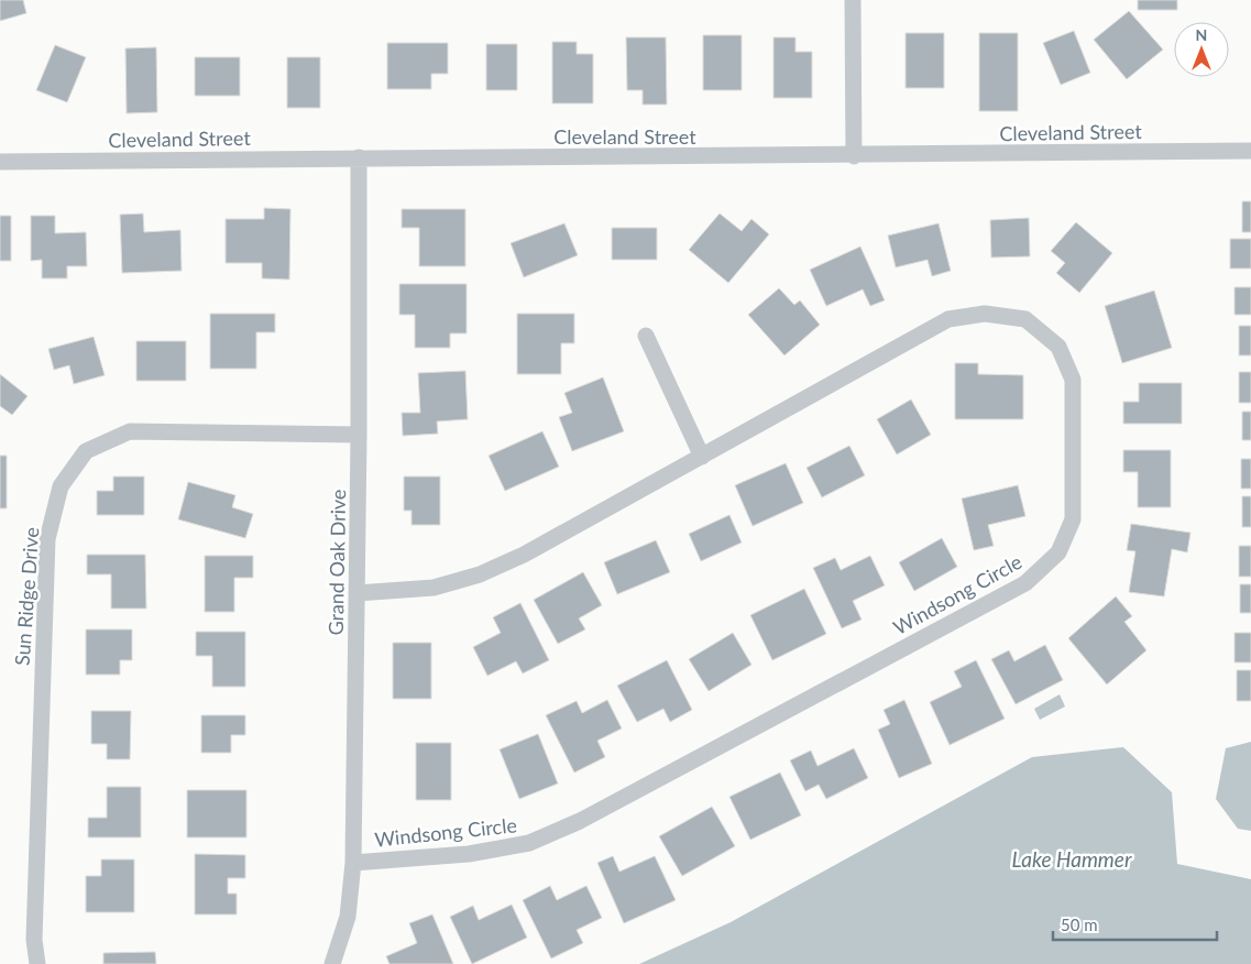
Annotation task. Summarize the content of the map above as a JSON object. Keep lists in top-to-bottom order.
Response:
{
  "streets": {
    "street": [
      "Cleveland Street",
      "Grand Oak Drive",
      "Windsong Circle",
      "Sun Ridge Drive"
    ]
  },
  "crossings": [
    ["Cleveland Street", "Grand Oak Drive"],
    ["Grand Oak Drive", "Windsong Circle"],
    ["Grand Oak Drive", "Sun Ridge Drive"]
  ],
  "water": ["Lake Hammer"],
  "scale_bar": "50 m",
  "north": "top"
}
